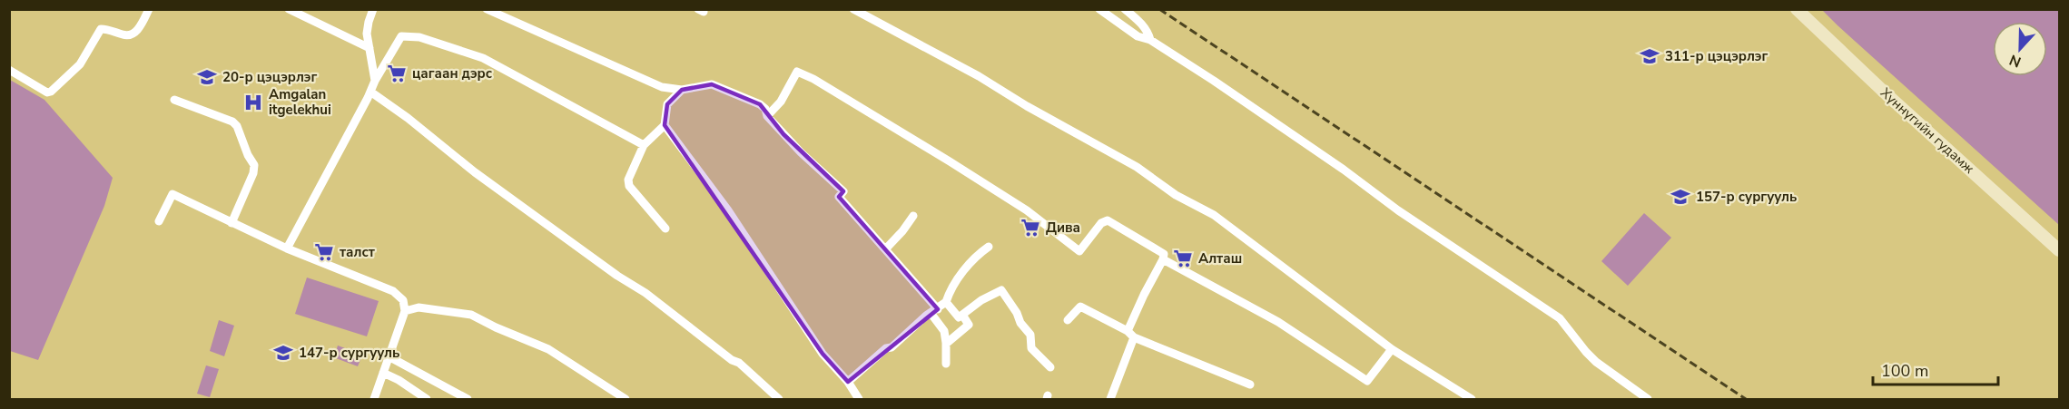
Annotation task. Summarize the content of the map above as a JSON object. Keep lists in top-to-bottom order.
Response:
{
  "streets": {
    "main road": ["Хүннүгийн гудамж"]
  },
  "places": {
    "school or university": [
      "311-р цэцэрлэг",
      "20-р цэцэрлэг",
      "157-р сургууль",
      "147-р сургууль"
    ],
    "supermarket": [
      "цагаан дэрс",
      "Дива",
      "талст",
      "Алташ"
    ],
    "hospital": ["Amgalan itgelekhui"]
  },
  "scale_bar": "100 m",
  "north": "bottom"
}
